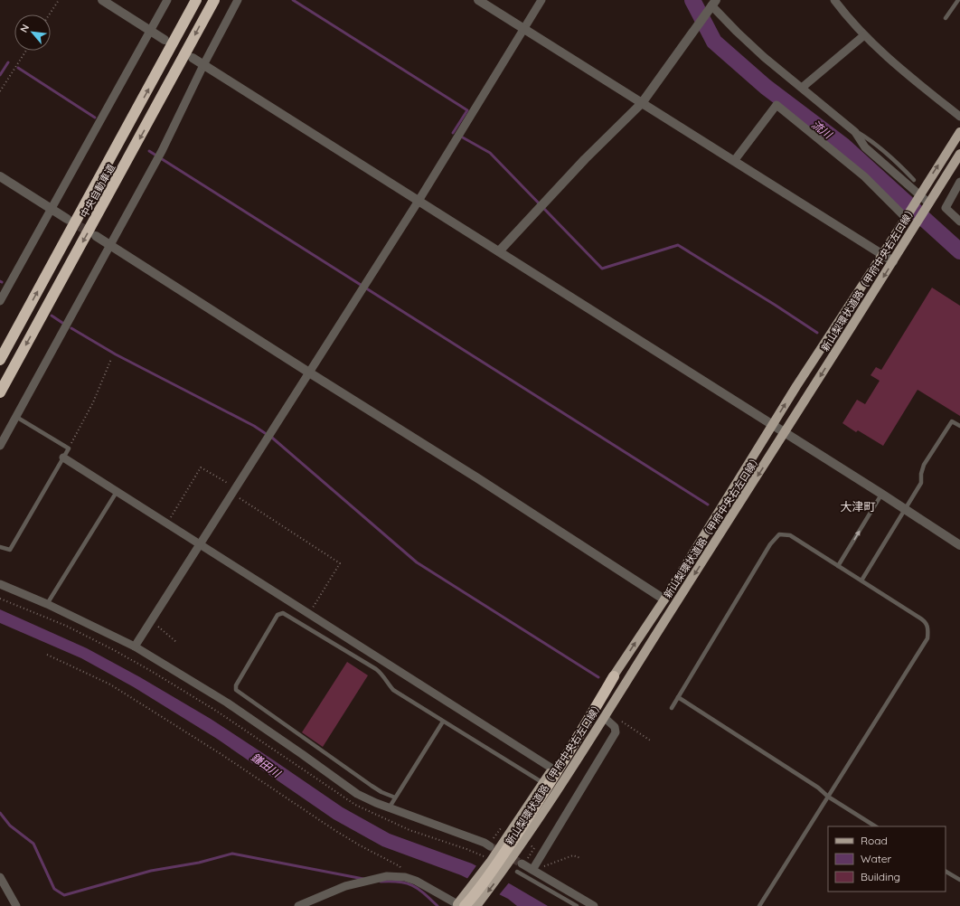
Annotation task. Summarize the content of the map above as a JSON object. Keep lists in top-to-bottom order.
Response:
{
  "streets": {
    "highway": ["中央自動車道"],
    "main road": ["新山梨環状道路（甲府中央右左口線）"]
  },
  "districts": ["大津町"],
  "water": ["流川", "鎌田川"],
  "legend": ["Road", "Water", "Building"],
  "north": "top left"
}
